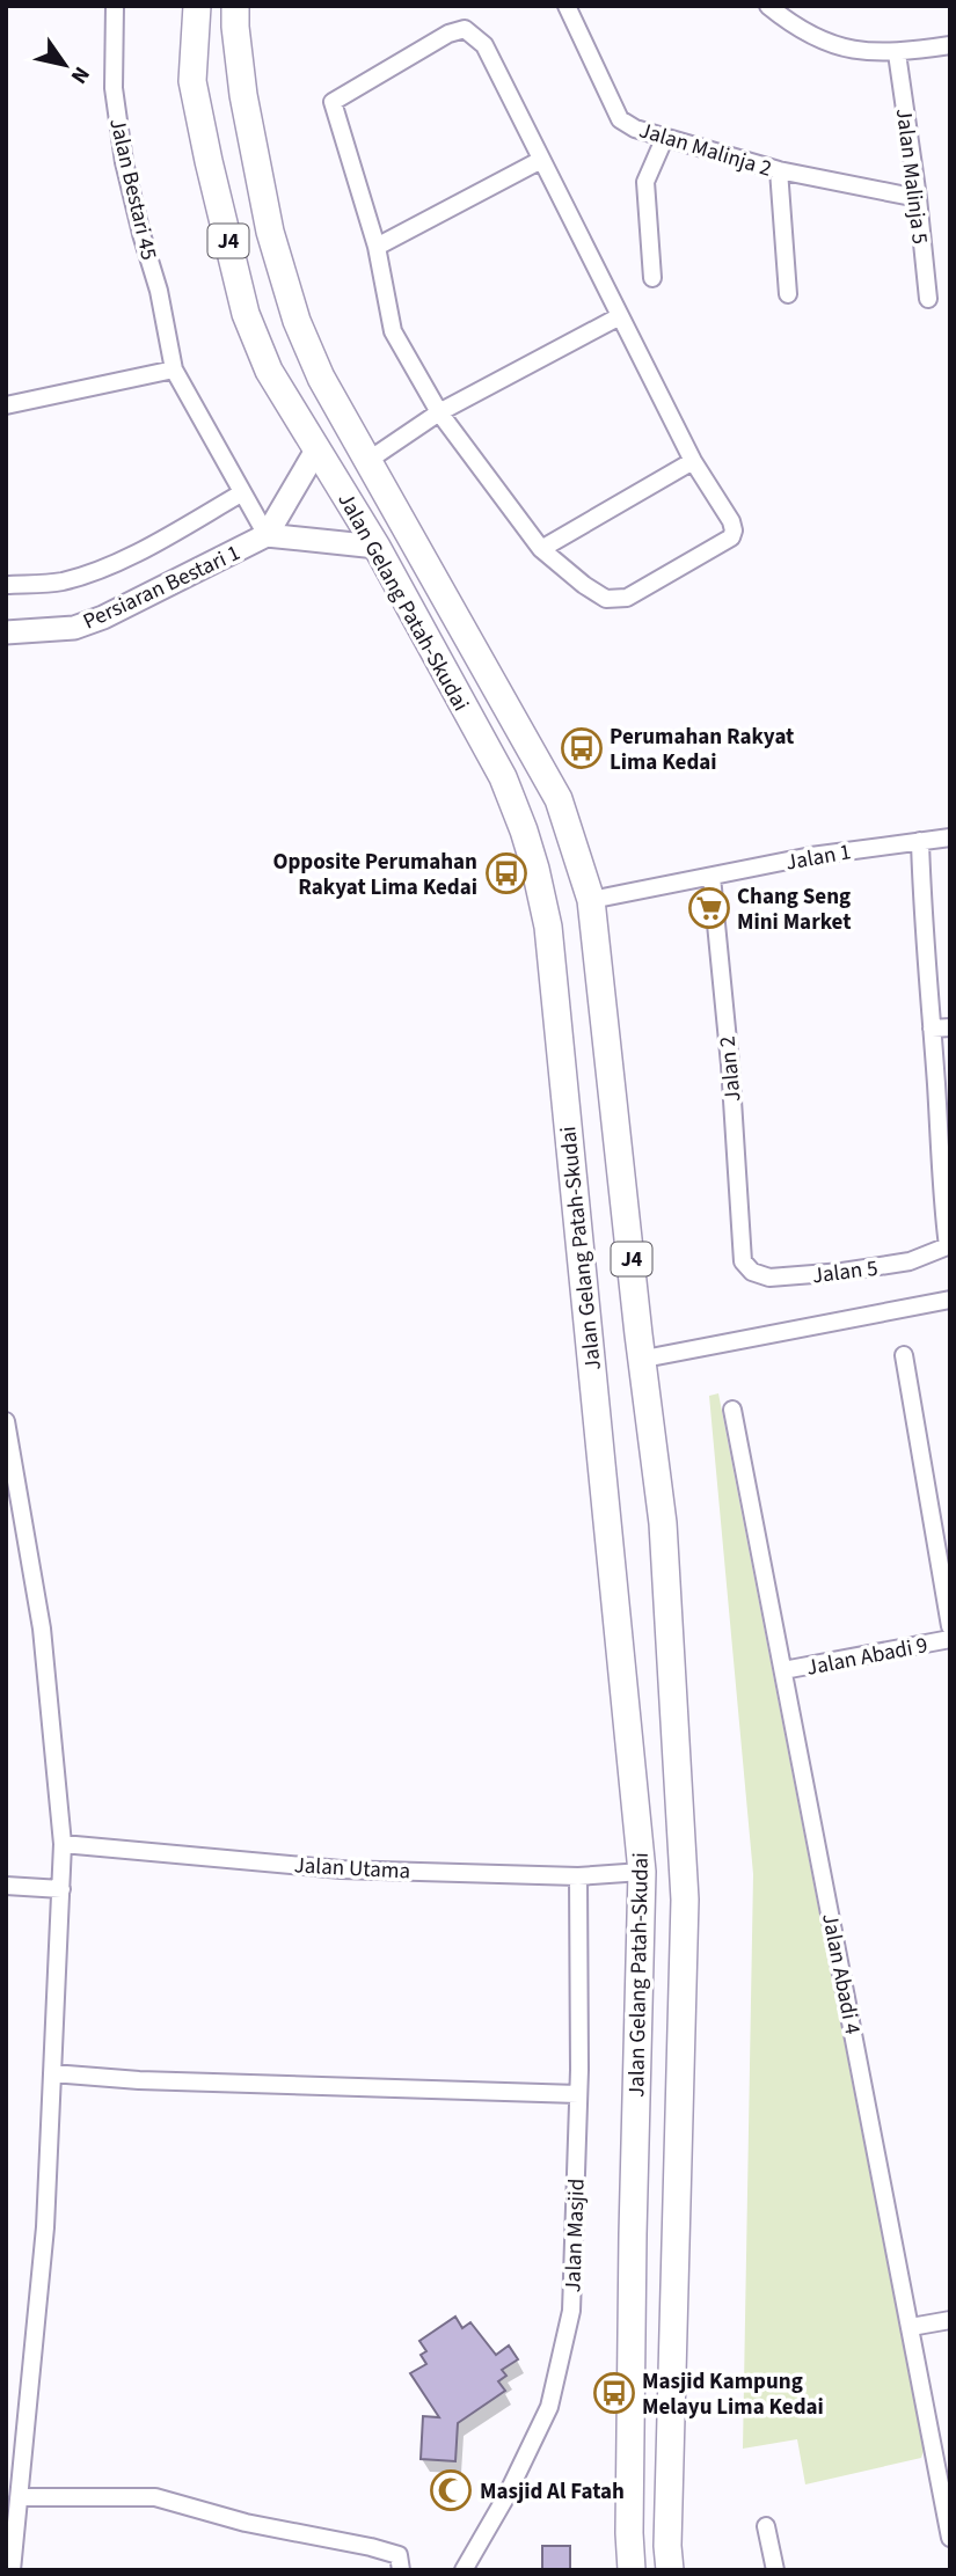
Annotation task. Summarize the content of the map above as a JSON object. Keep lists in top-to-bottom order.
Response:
{
  "streets": {
    "main road": ["J4", "Jalan Gelang Patah-Skudai"],
    "street": [
      "Jalan Malinja 2",
      "Jalan Malinja 5",
      "Jalan Bestari 45",
      "Persiaran Bestari 1",
      "Jalan 1",
      "Jalan 2",
      "Jalan 5",
      "Jalan Abadi 9",
      "Jalan Utama",
      "Jalan Abadi 4",
      "Jalan Masjid"
    ]
  },
  "crossings": [
    ["Jalan Malinja 2", "Jalan Malinja 5"],
    ["Jalan Bestari 45", "Persiaran Bestari 1"],
    ["Persiaran Bestari 1", "Jalan Gelang Patah-Skudai"],
    ["Jalan Gelang Patah-Skudai", "Jalan 1"],
    ["Jalan Gelang Patah-Skudai", "Jalan Utama"],
    ["Jalan 1", "Jalan 2"],
    ["Jalan 2", "Jalan 5"],
    ["Jalan Abadi 9", "Jalan Abadi 4"],
    ["Jalan Utama", "Jalan Masjid"]
  ],
  "places": {
    "bus stop": ["Perumahan Rakyat Lima Kedai", "Opposite Perumahan Rakyat Lima Kedai", "Masjid Kampung Melayu Lima Kedai"],
    "supermarket": ["Chang Seng Mini Market"],
    "mosque": ["Masjid Al Fatah"]
  },
  "north": "bottom right"
}
